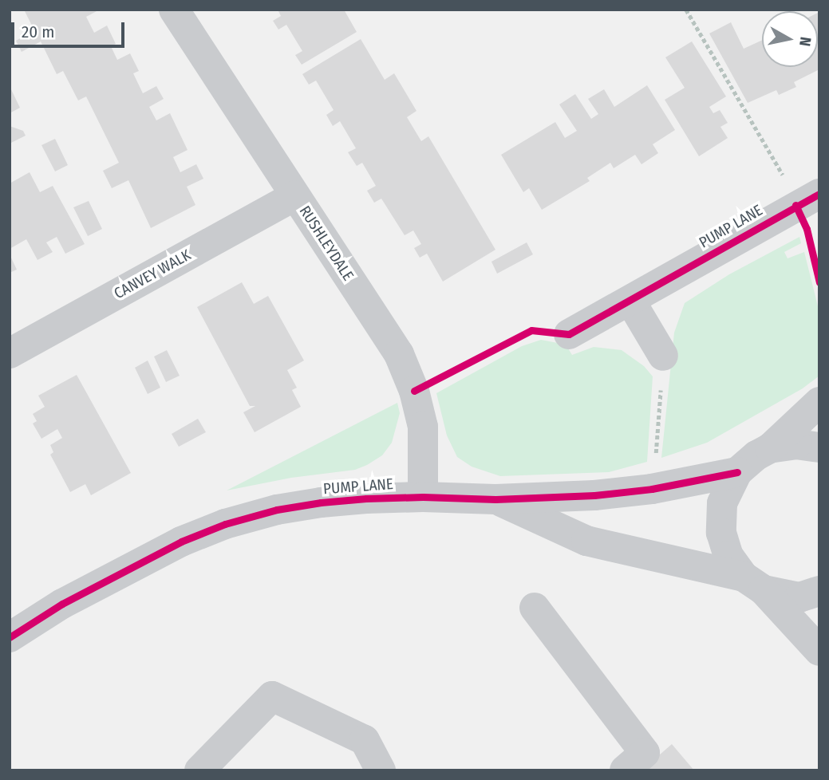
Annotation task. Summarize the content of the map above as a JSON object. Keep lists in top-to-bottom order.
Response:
{
  "streets": {
    "street": ["PUMP LANE", "RUSHLEYDALE", "CANVEY WALK"]
  },
  "crossings": [
    ["PUMP LANE", "RUSHLEYDALE"],
    ["RUSHLEYDALE", "CANVEY WALK"]
  ],
  "scale_bar": "20 m",
  "north": "right"
}
